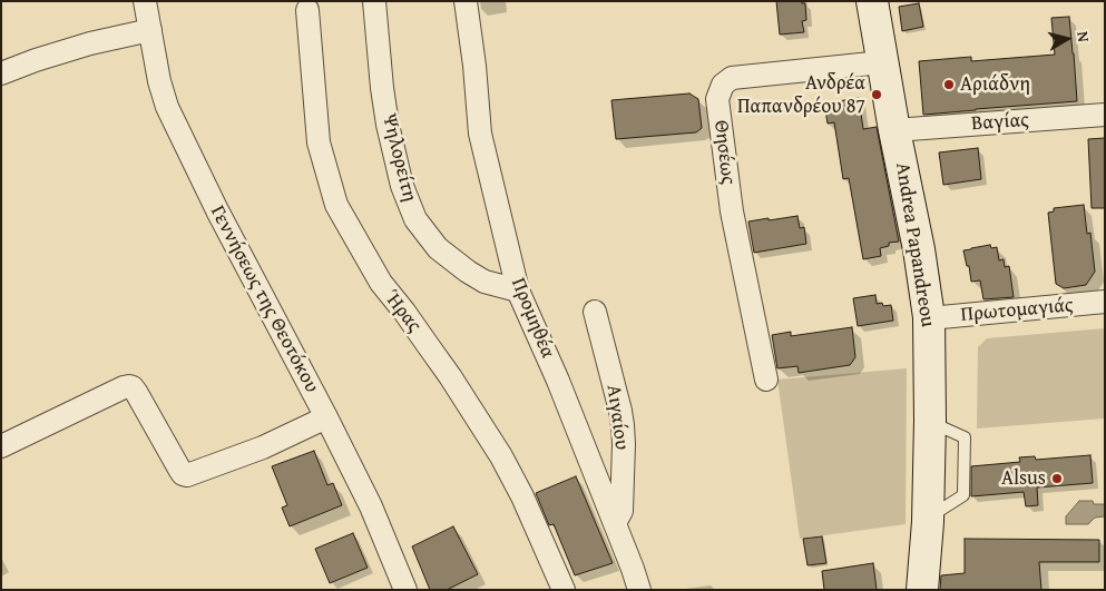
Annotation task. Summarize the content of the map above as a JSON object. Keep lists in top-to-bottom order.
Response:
{
  "streets": {
    "main road": ["Andrea Papandreou"],
    "street": [
      "Βαγίας",
      "Θησέως",
      "Ψηλορείτη",
      "Γεννήσεως της Θεοτόκου",
      "Πρωτομαγιάς",
      "Ήρας",
      "Προμηθέα",
      "Αιγαίου"
    ]
  },
  "crossings": [
    ["Βαγίας", "Andrea Papandreou"],
    ["Θησέως", "Andrea Papandreou"],
    ["Ψηλορείτη", "Προμηθέα"],
    ["Andrea Papandreou", "Πρωτομαγιάς"],
    ["Προμηθέα", "Αιγαίου"]
  ],
  "places": ["Αριάδνη", "Ανδρέα Παπανδρέου 87", "Alsus"],
  "north": "right"
}
